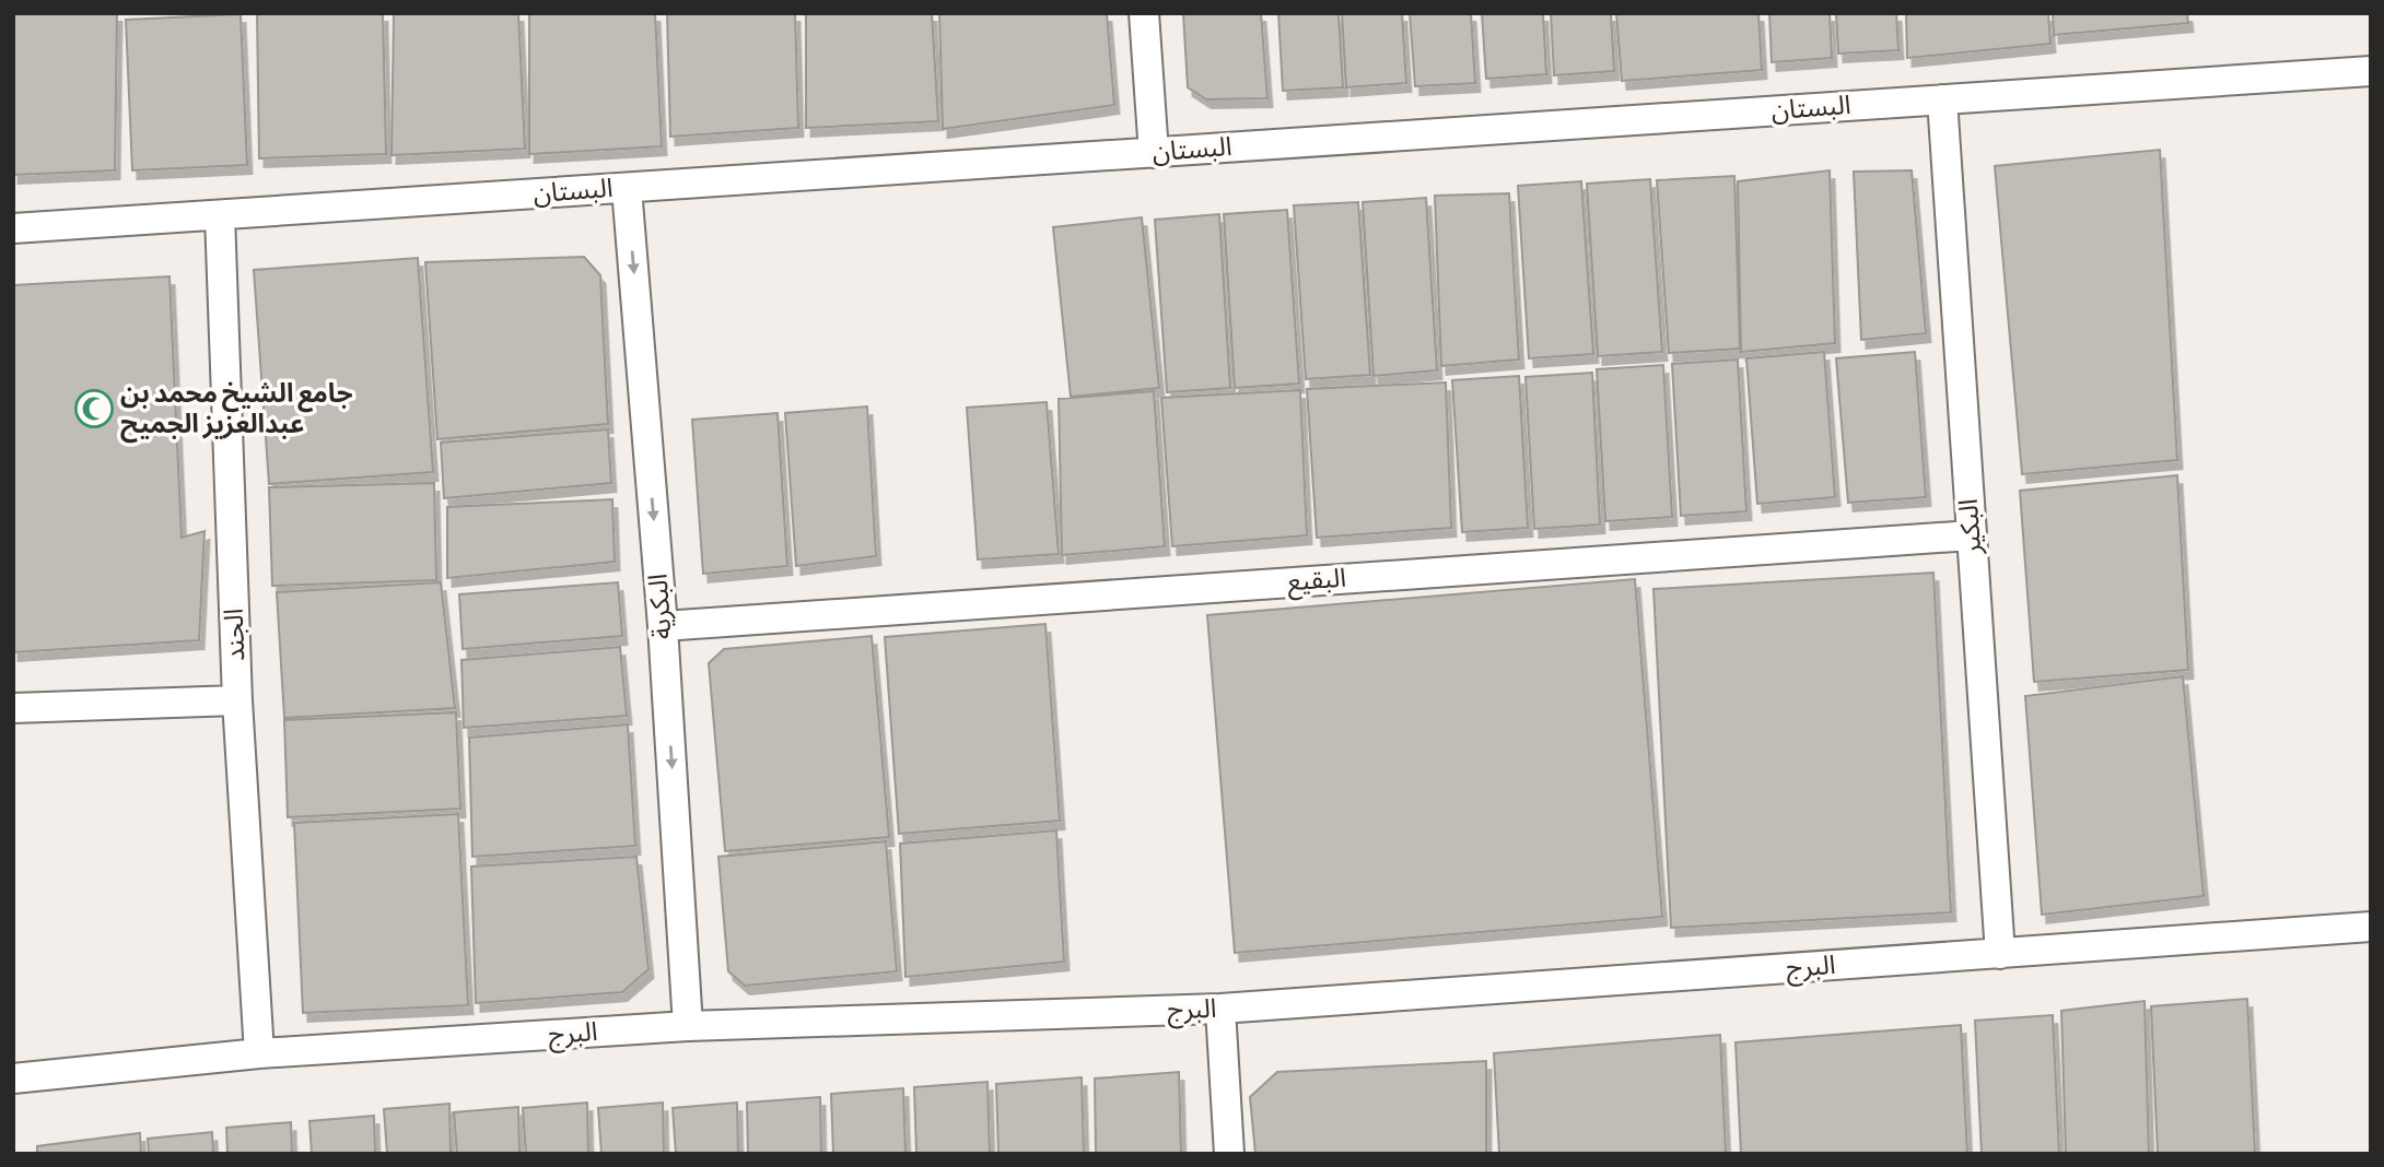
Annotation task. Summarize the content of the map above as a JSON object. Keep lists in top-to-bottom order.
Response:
{
  "streets": {
    "street": [
      "البستان",
      "البكير",
      "البقيع",
      "البكرية",
      "الجند",
      "البرج"
    ]
  },
  "crossings": [
    ["البستان", "البكير"],
    ["البستان", "البكرية"],
    ["البستان", "الجند"],
    ["البكير", "البقيع"],
    ["البكير", "البرج"],
    ["البقيع", "البكرية"],
    ["البكرية", "البرج"],
    ["الجند", "البرج"]
  ],
  "one_way": ["البكرية"],
  "places": {
    "mosque": ["جامع الشيخ محمد بن عبدالعزيز الجميح"]
  }
}
